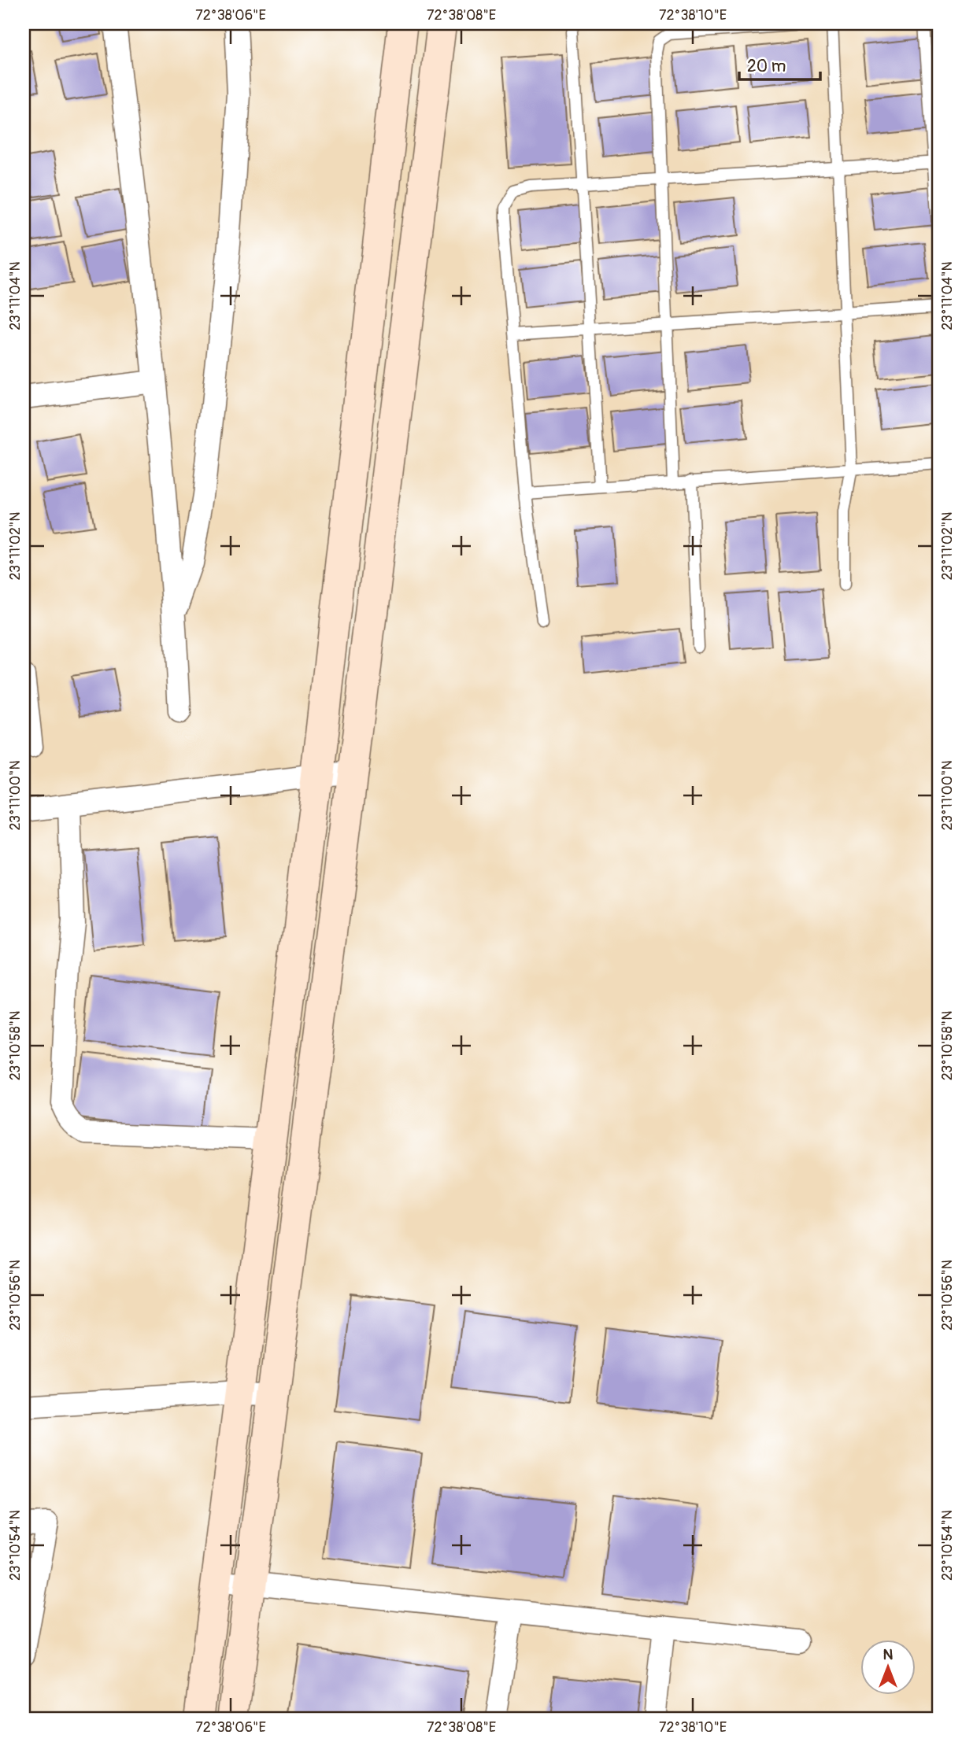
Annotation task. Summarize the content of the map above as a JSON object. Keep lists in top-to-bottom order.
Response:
{
  "scale_bar": "20 m",
  "north": "top",
  "coordinates": [
    "72°38'06\"E",
    "72°38'08\"E",
    "72°38'10\"E",
    "23°11'04\"N",
    "23°11'02\"N",
    "23°11'00\"N",
    "23°10'58\"N",
    "23°10'56\"N",
    "23°10'54\"N"
  ]
}
